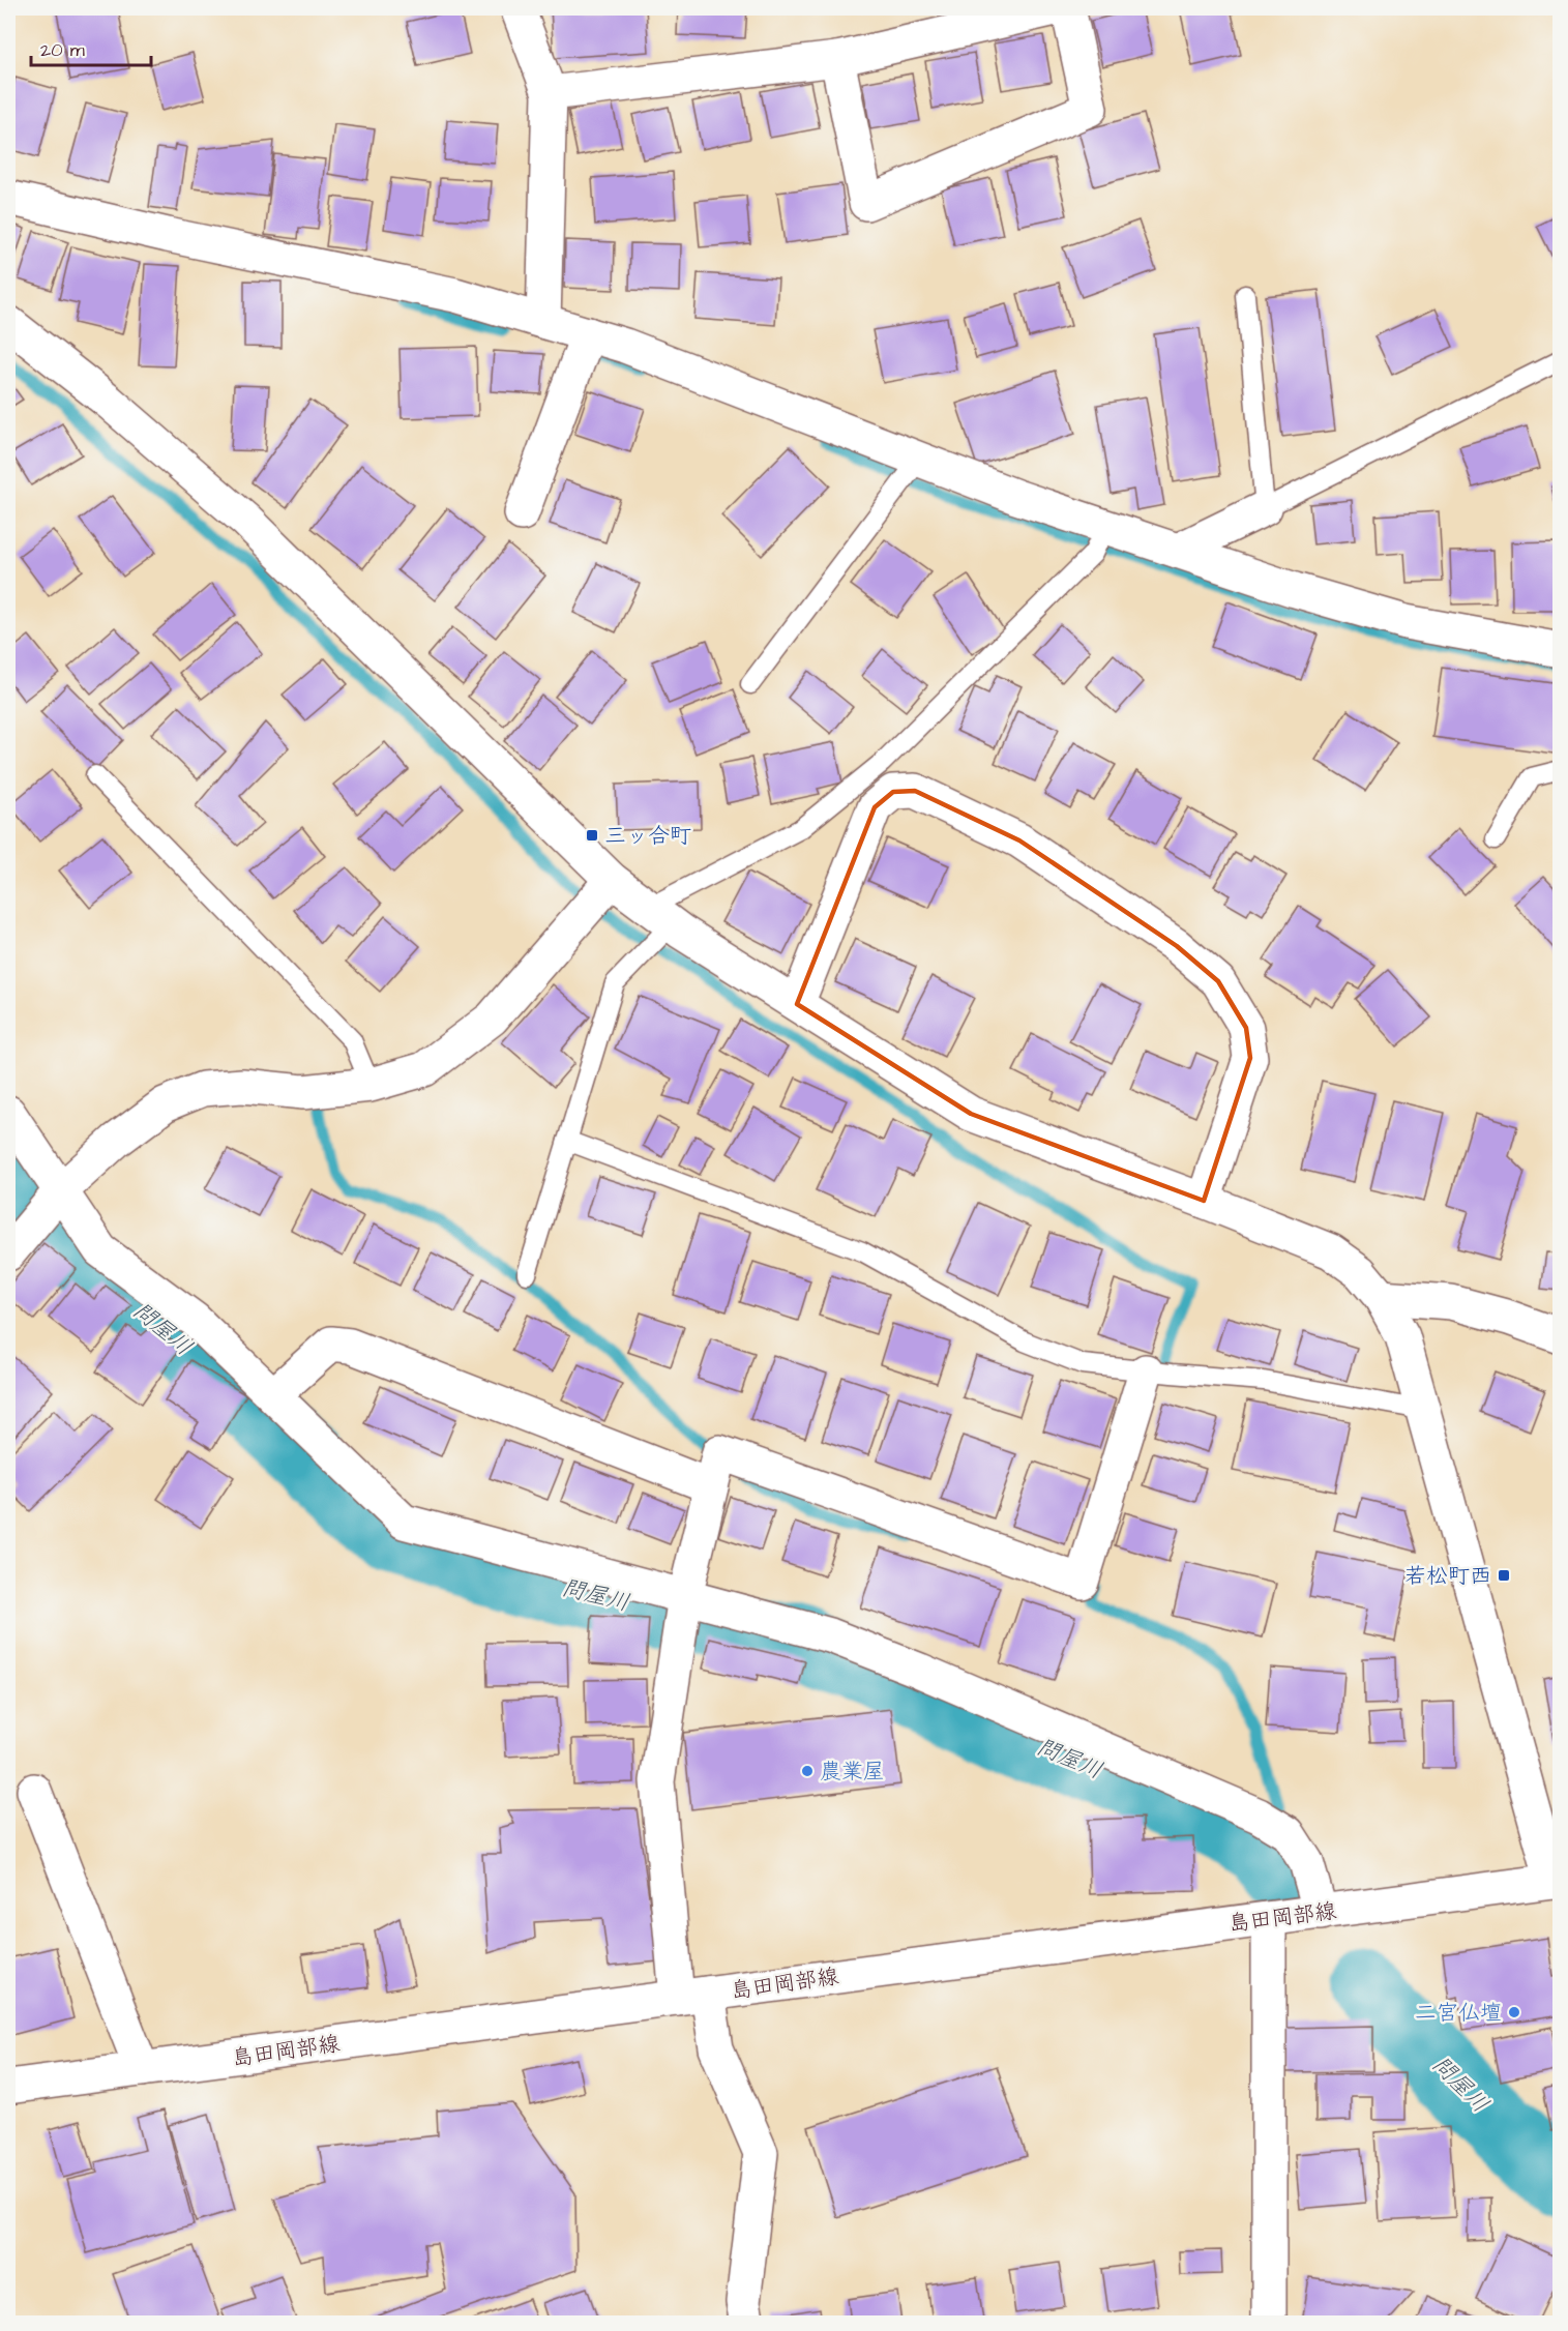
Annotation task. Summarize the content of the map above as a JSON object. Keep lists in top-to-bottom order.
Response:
{
  "streets": {
    "street": ["島田岡部線"]
  },
  "water": ["問屋川"],
  "places": {
    "transit": ["三ッ合町", "若松町西"],
    "other": ["農業屋", "二宮仏壇"]
  },
  "scale_bar": "20 m"
}
